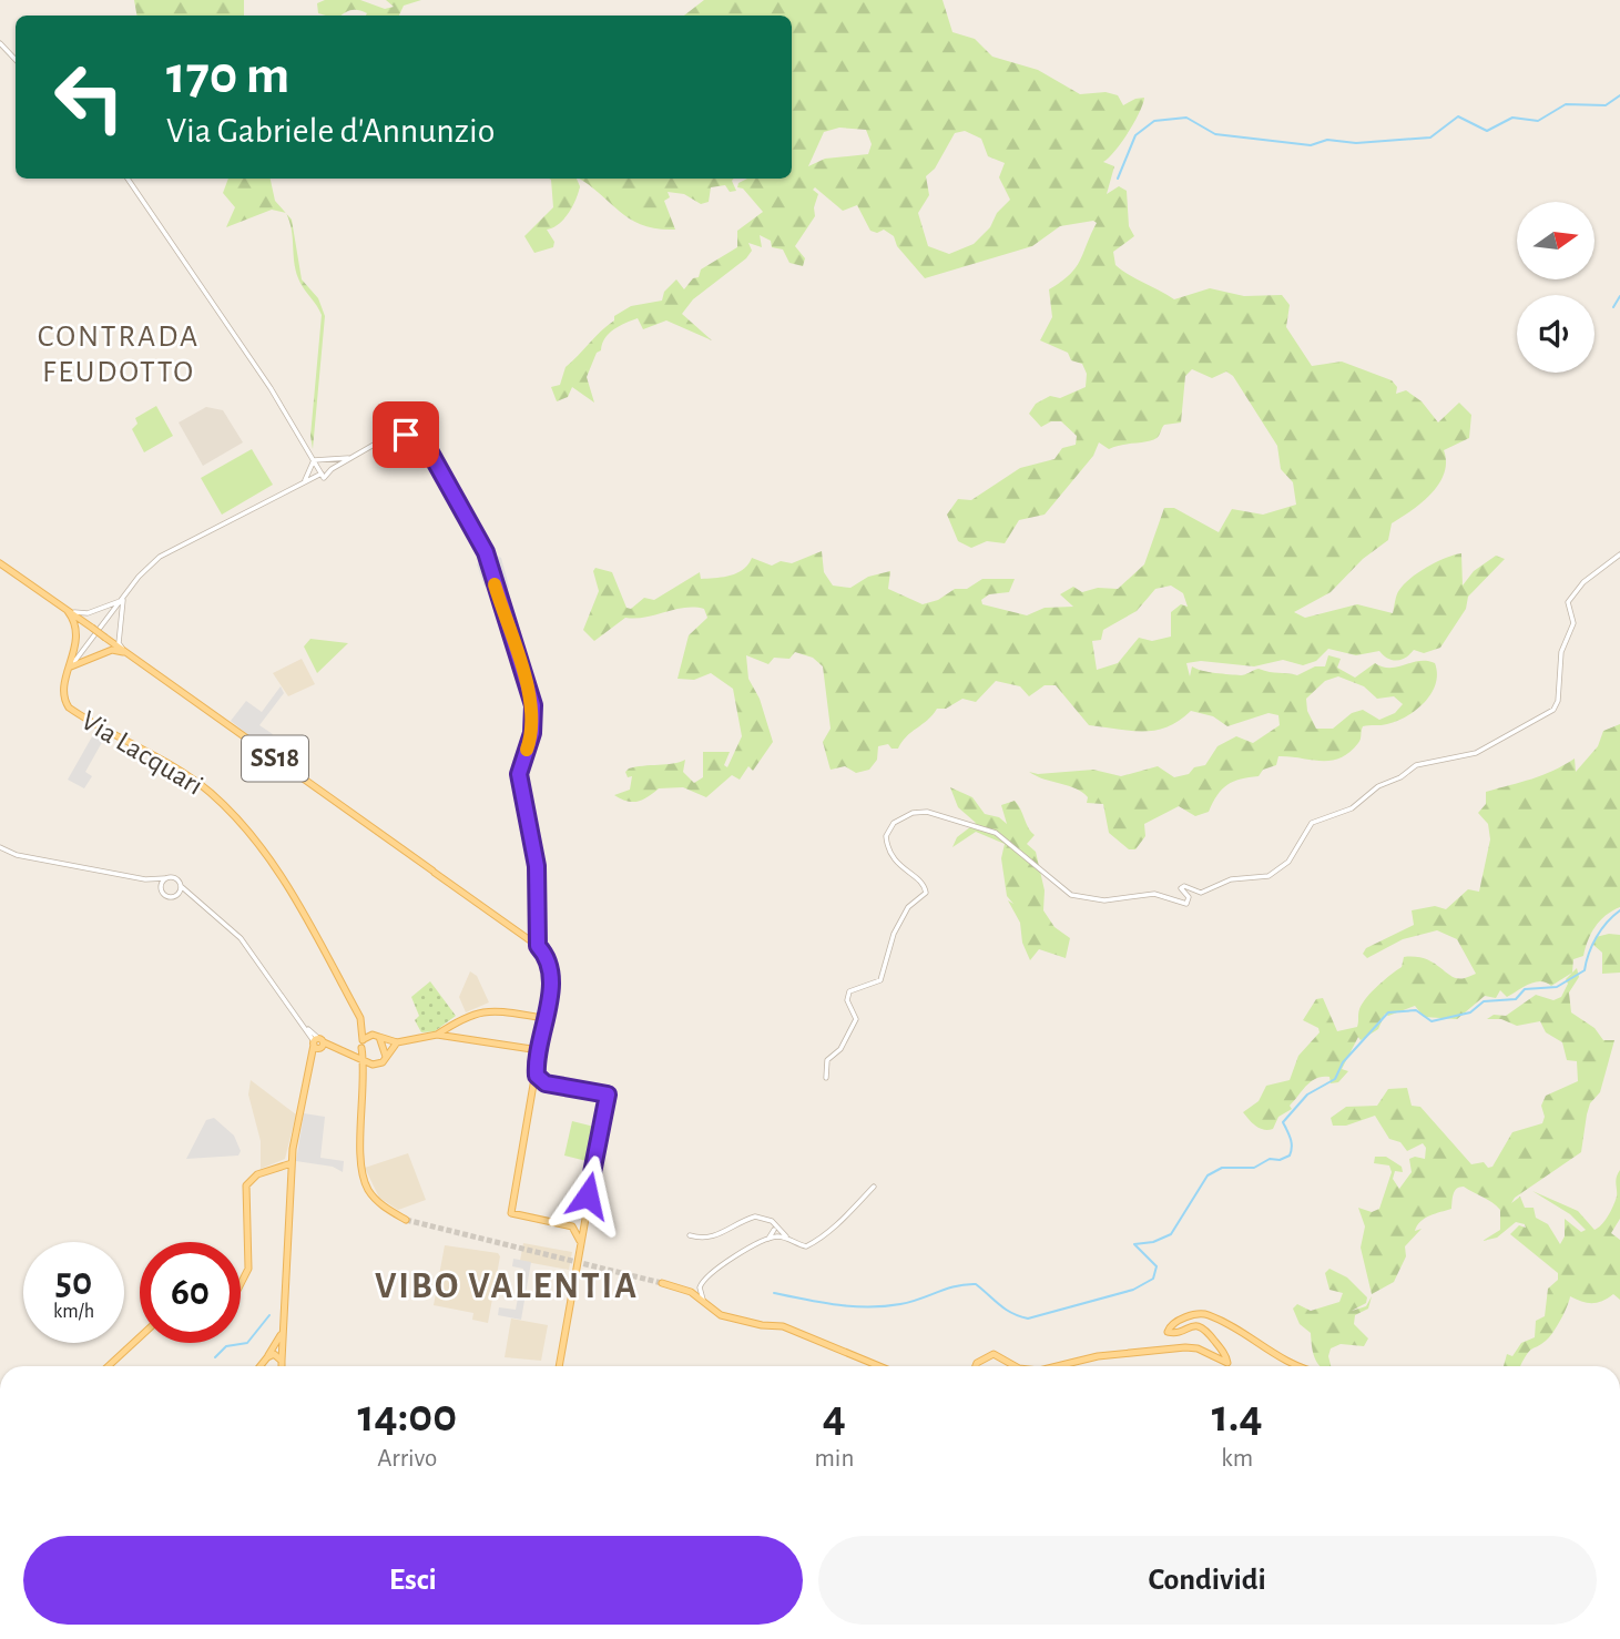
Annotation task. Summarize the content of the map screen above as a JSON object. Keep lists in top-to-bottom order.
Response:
{
  "streets": {
    "main road": ["Via Lacquari", "SS18"]
  },
  "crossings": [
    ["Via Lacquari", "SS18"]
  ],
  "districts": ["CONTRADA FEUDOTTO", "VIBO VALENTIA"],
  "north": "right",
  "page": {
    "turn": ["170 m", "Via Gabriele d'Annunzio"],
    "speed": "50 km/h",
    "limit": "60",
    "eta": [
      "14:00",
      "Arrivo",
      "4",
      "min",
      "1.4",
      "km"
    ],
    "buttons": ["Esci", "Condividi"]
  }
}
